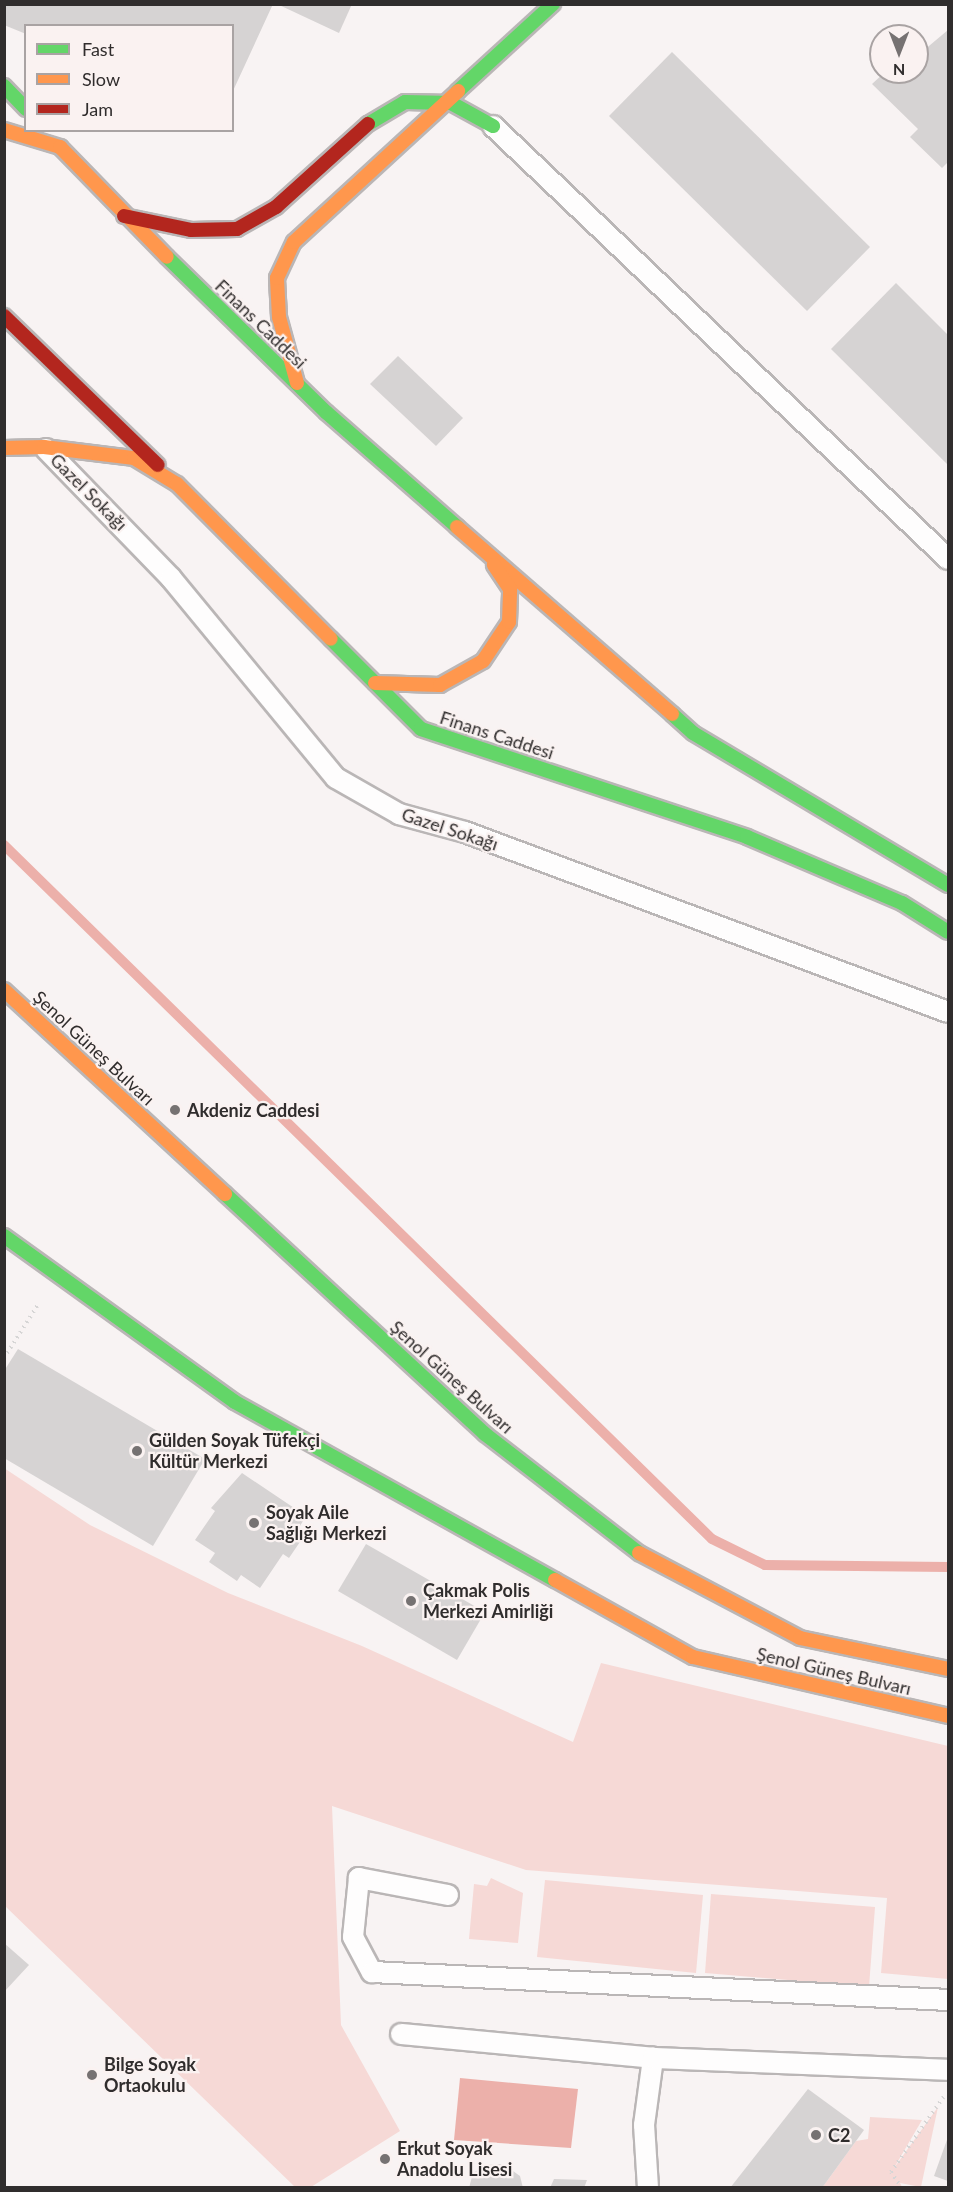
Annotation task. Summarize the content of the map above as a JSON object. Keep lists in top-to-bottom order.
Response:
{
  "streets": {
    "street": ["Finans Caddesi", "Şenol Güneş Bulvarı"],
    "lane": ["Gazel Sokağı"]
  },
  "crossings": [
    ["Finans Caddesi", "Gazel Sokağı"]
  ],
  "places": [
    "Akdeniz Caddesi",
    "Gülden Soyak Tüfekçi Kültür Merkezi",
    "Soyak Aile Sağlığı Merkezi",
    "Çakmak Polis Merkezi Amirliği",
    "Bilge Soyak Ortaokulu",
    "C2",
    "Erkut Soyak Anadolu Lisesi"
  ],
  "legend": ["Fast", "Slow", "Jam"],
  "north": "bottom"
}
